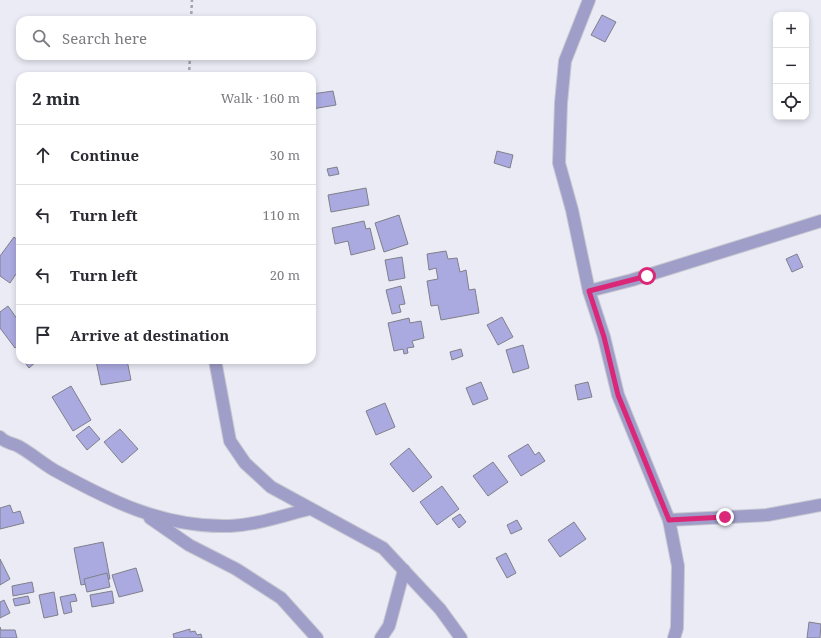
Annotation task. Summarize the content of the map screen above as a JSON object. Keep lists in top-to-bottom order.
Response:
{
  "page": {
    "map_buttons": ["+", "−"],
    "search": "Search here",
    "heading": ["2 min", "Walk · 160 m"],
    "list": [
      ["Continue", "30 m"],
      ["Turn left", "110 m"],
      ["Turn left", "20 m"],
      "Arrive at destination"
    ]
  }
}
